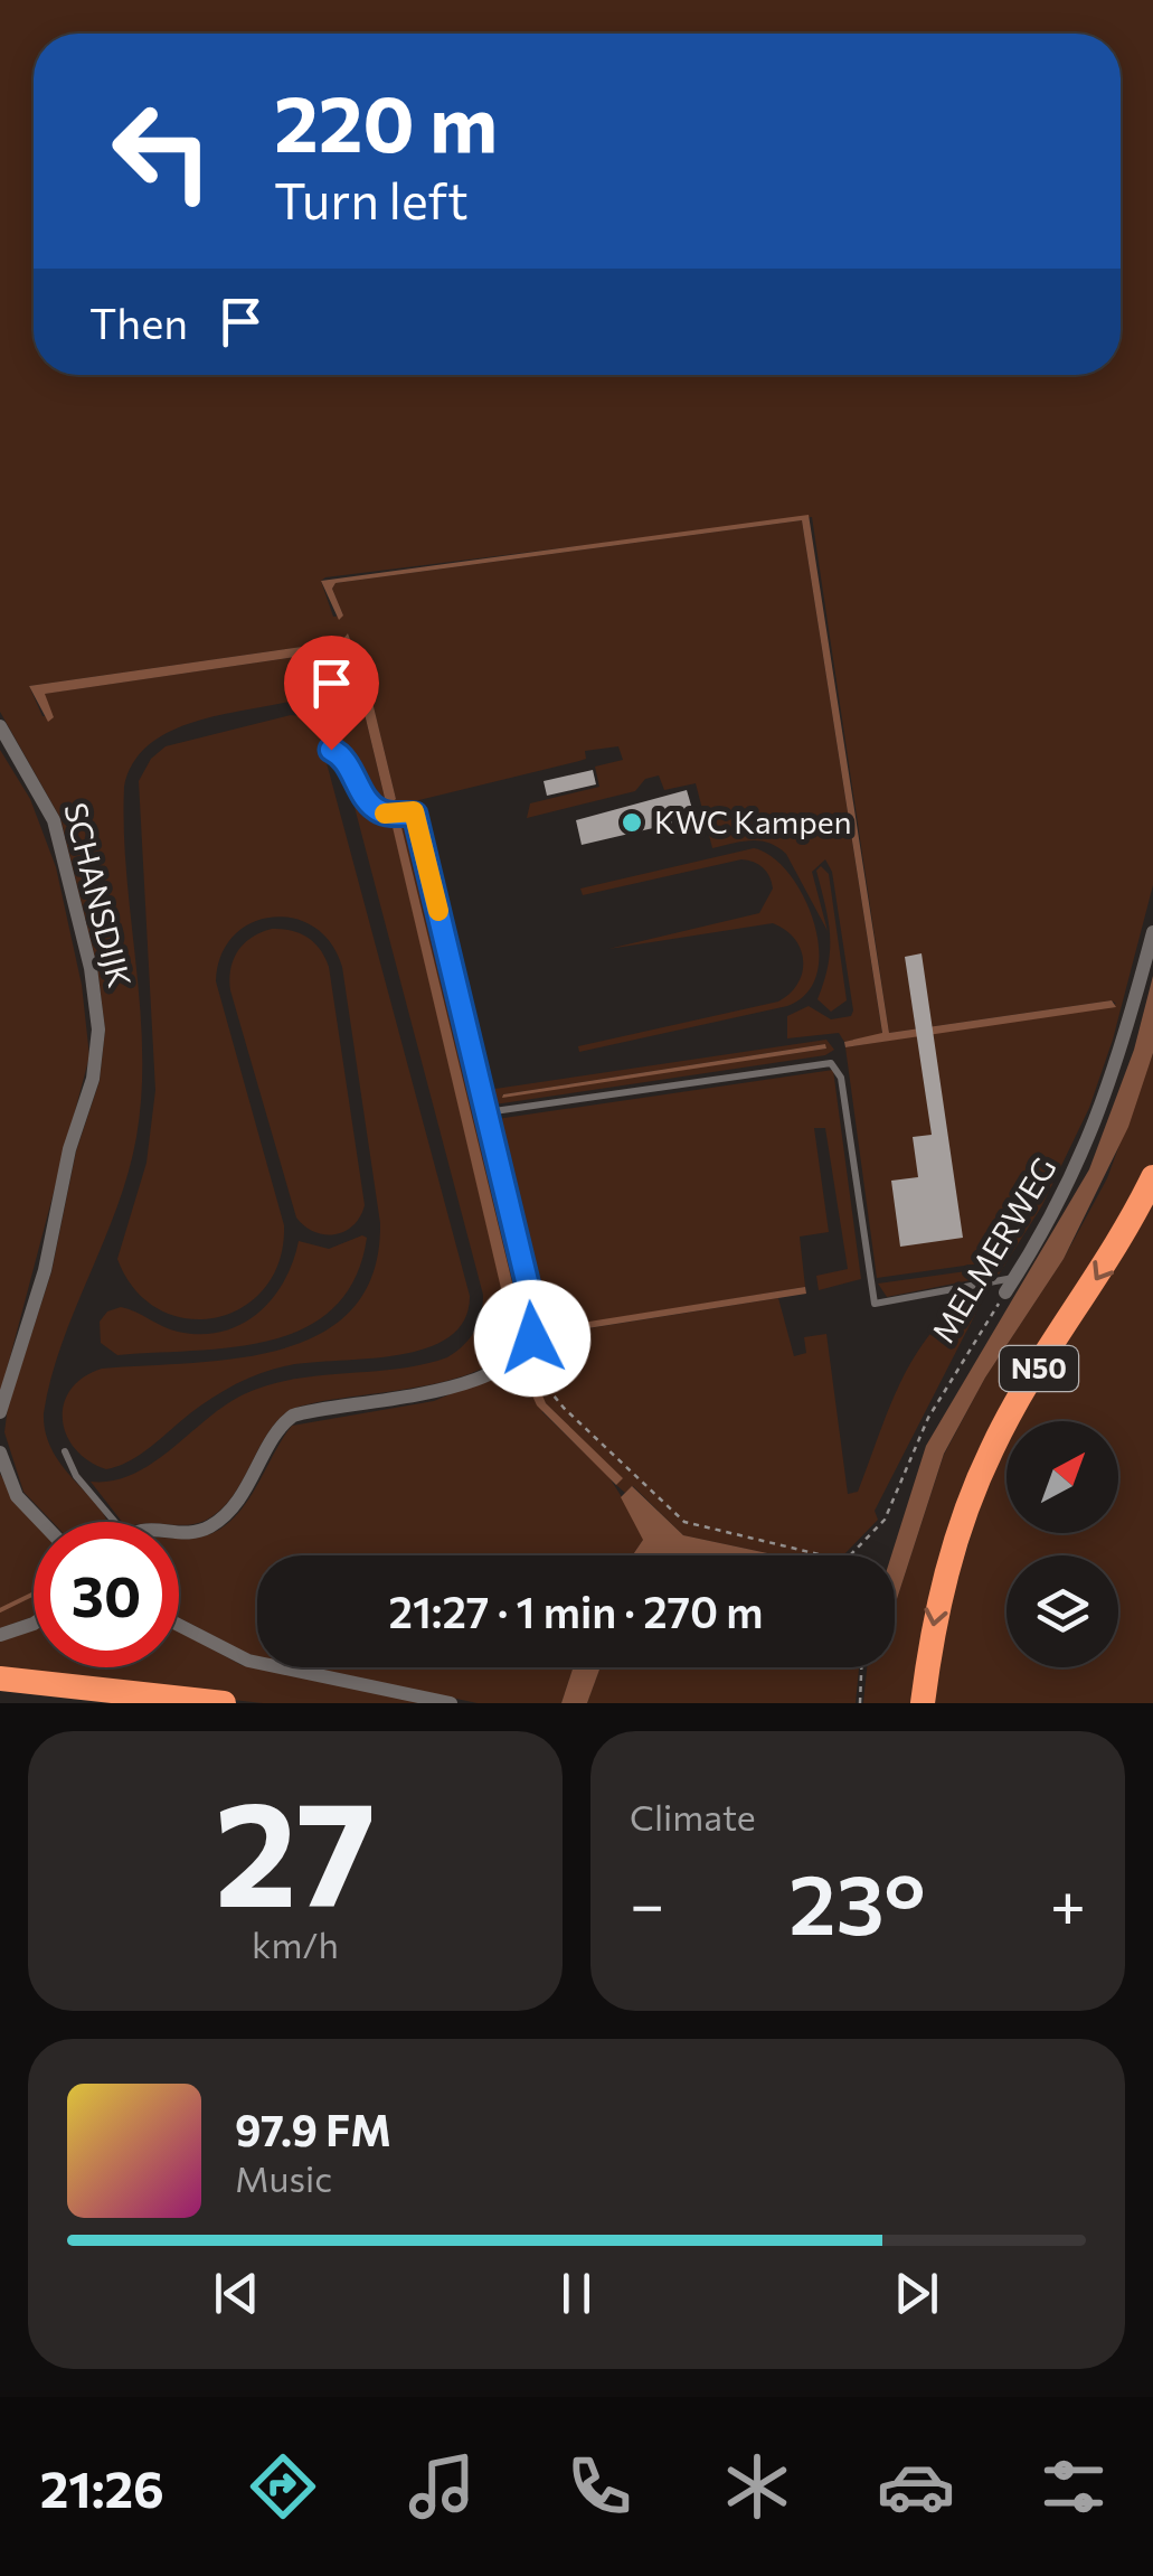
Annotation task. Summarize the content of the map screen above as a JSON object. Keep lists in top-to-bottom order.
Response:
{
  "streets": {
    "highway": ["N50"],
    "street": ["SCHANSDIJK", "MELMERWEG"]
  },
  "places": ["KWC Kampen"],
  "north": "top right",
  "page": {
    "turn": ["220 m", "Turn left"],
    "then": "Then",
    "limit": "30",
    "trip": "21:27 · 1 min · 270 m",
    "tile": [
      ["27", "km/h"],
      "Climate"
    ],
    "heat": ["−", "23°", "+"],
    "song": ["97.9 FM", "Music"],
    "tabs": "21:26"
  }
}
